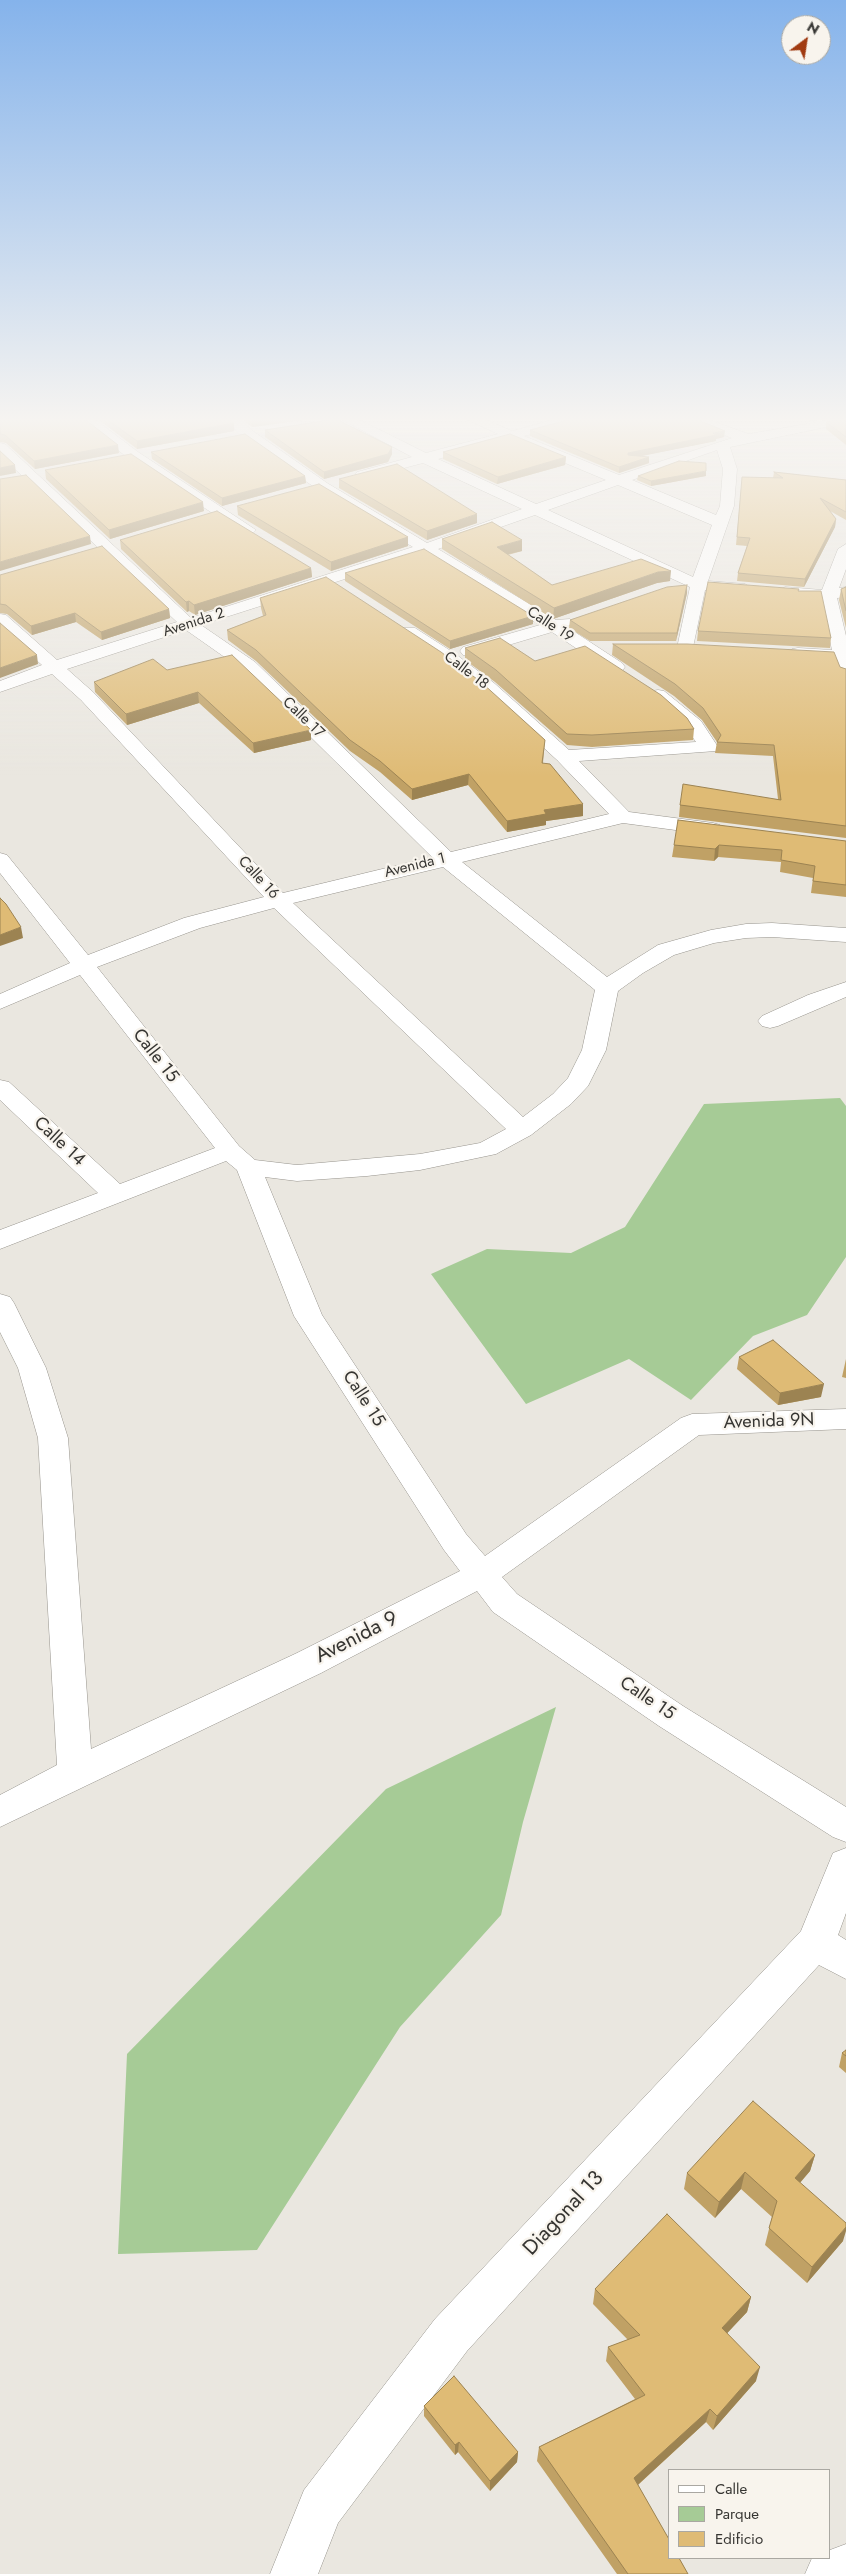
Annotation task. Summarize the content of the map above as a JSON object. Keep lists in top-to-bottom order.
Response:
{
  "streets": {
    "street": [
      "Avenida 2",
      "Calle 19",
      "Calle 18",
      "Calle 17",
      "Avenida 1",
      "Calle 16",
      "Calle 15",
      "Calle 14",
      "Avenida 9N",
      "Avenida 9",
      "Diagonal 13"
    ]
  },
  "crossings": [
    ["Avenida 2", "Calle 19"],
    ["Avenida 2", "Calle 17"],
    ["Avenida 2", "Calle 16"],
    ["Calle 18", "Avenida 1"],
    ["Calle 17", "Avenida 1"],
    ["Avenida 1", "Calle 16"],
    ["Avenida 1", "Calle 15"],
    ["Calle 15", "Avenida 9"],
    ["Avenida 9N", "Avenida 9"]
  ],
  "legend": ["Calle", "Parque", "Edificio"],
  "north": "top right"
}
